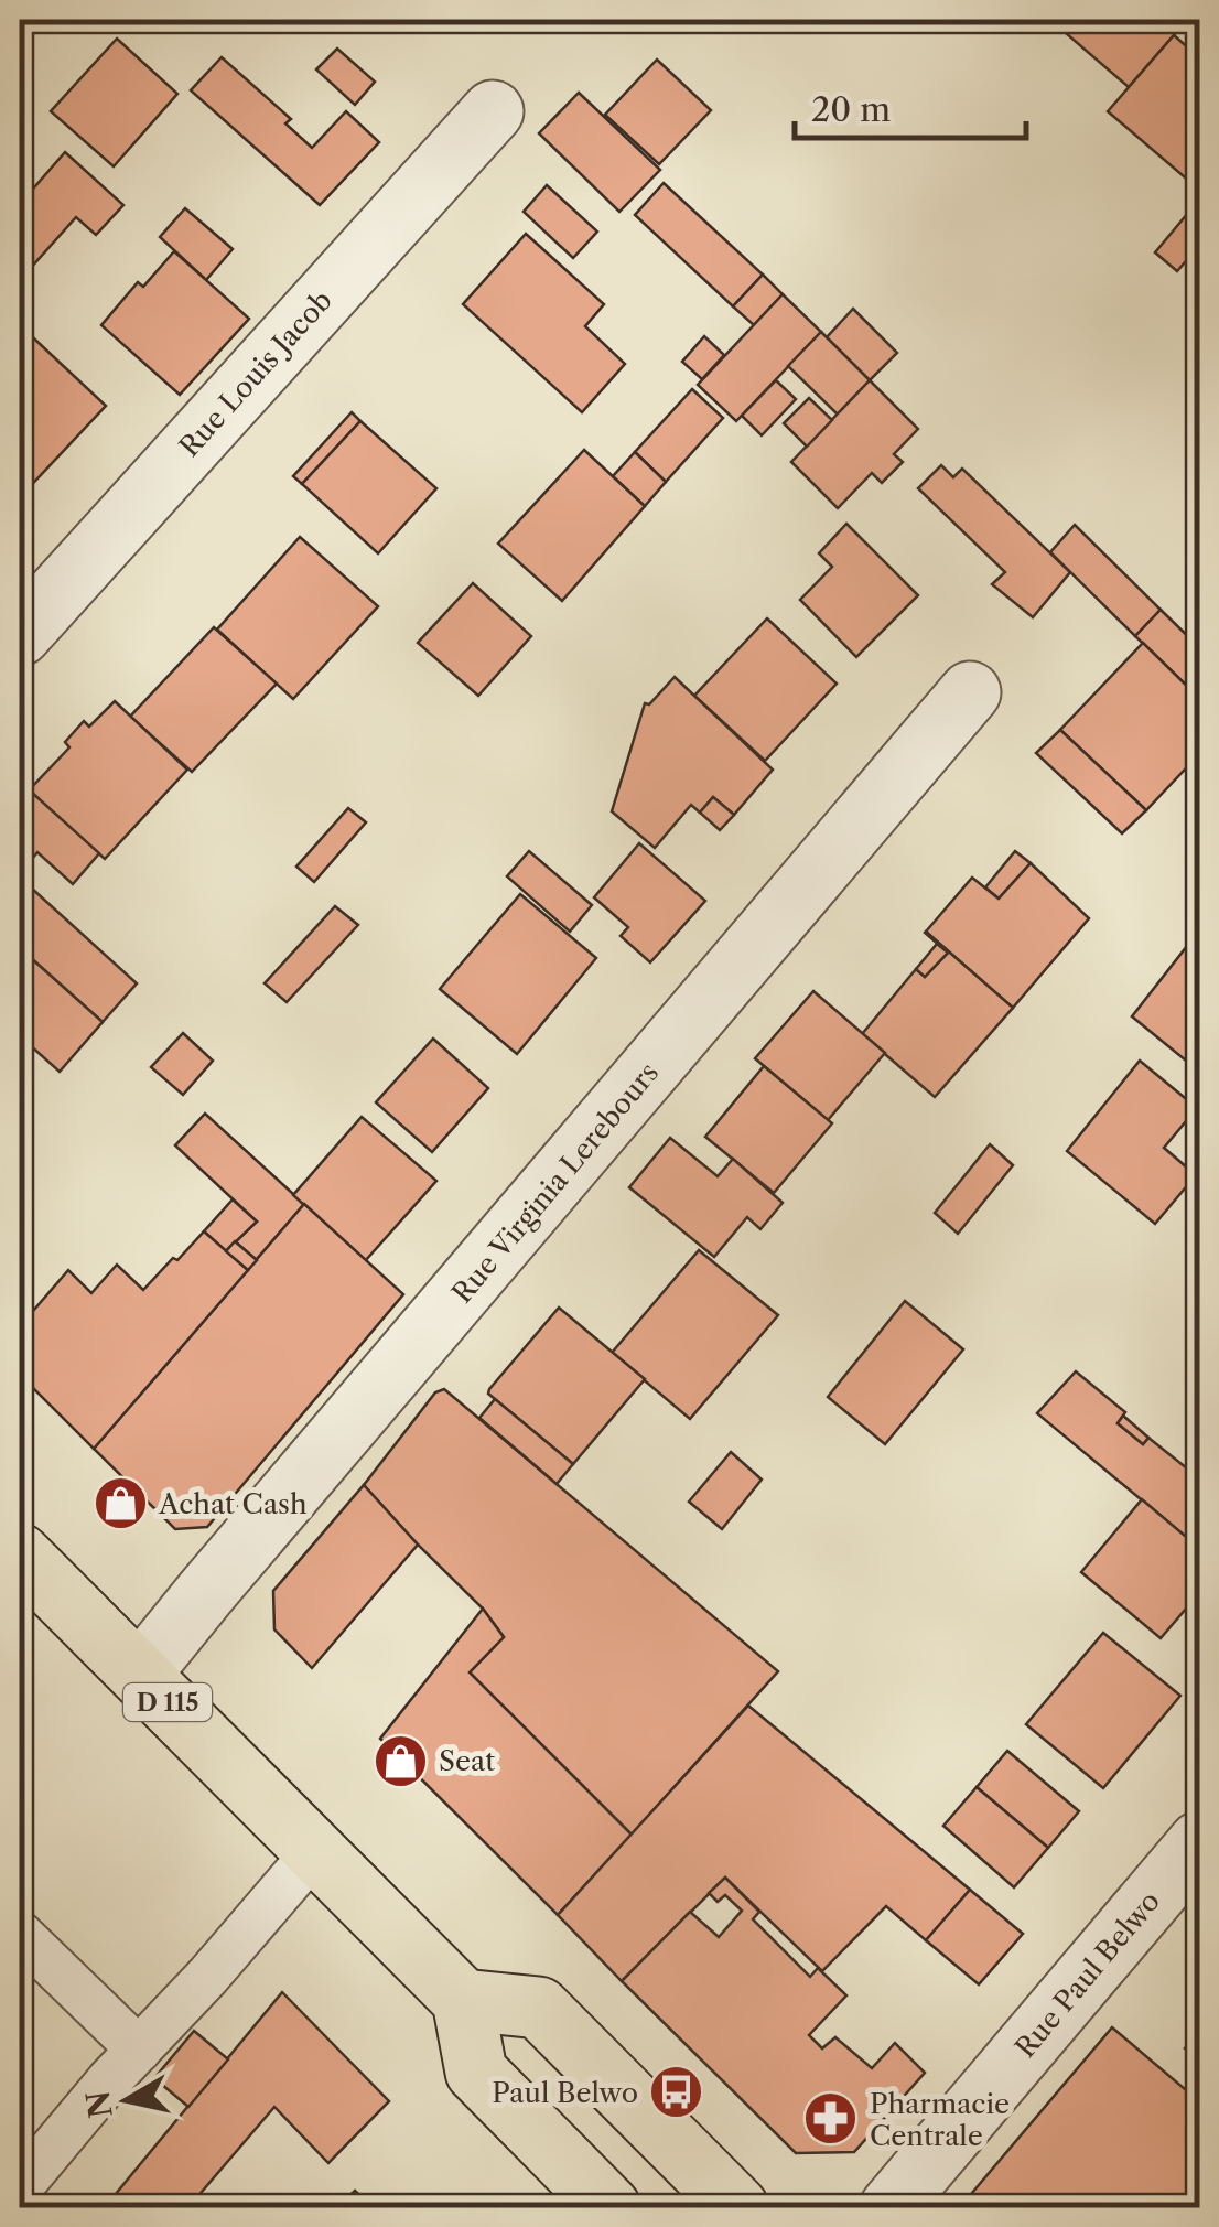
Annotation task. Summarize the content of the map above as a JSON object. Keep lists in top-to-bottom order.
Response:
{
  "streets": {
    "main road": ["D 115"],
    "street": ["Rue Louis Jacob", "Rue Virginia Lerebours", "Rue Paul Belwo"]
  },
  "crossings": [
    ["Rue Virginia Lerebours", "D 115"]
  ],
  "places": {
    "shop": ["Achat Cash", "Seat"],
    "bus stop": ["Paul Belwo"],
    "pharmacy": ["Pharmacie Centrale"]
  },
  "scale_bar": "20 m",
  "north": "left"
}
